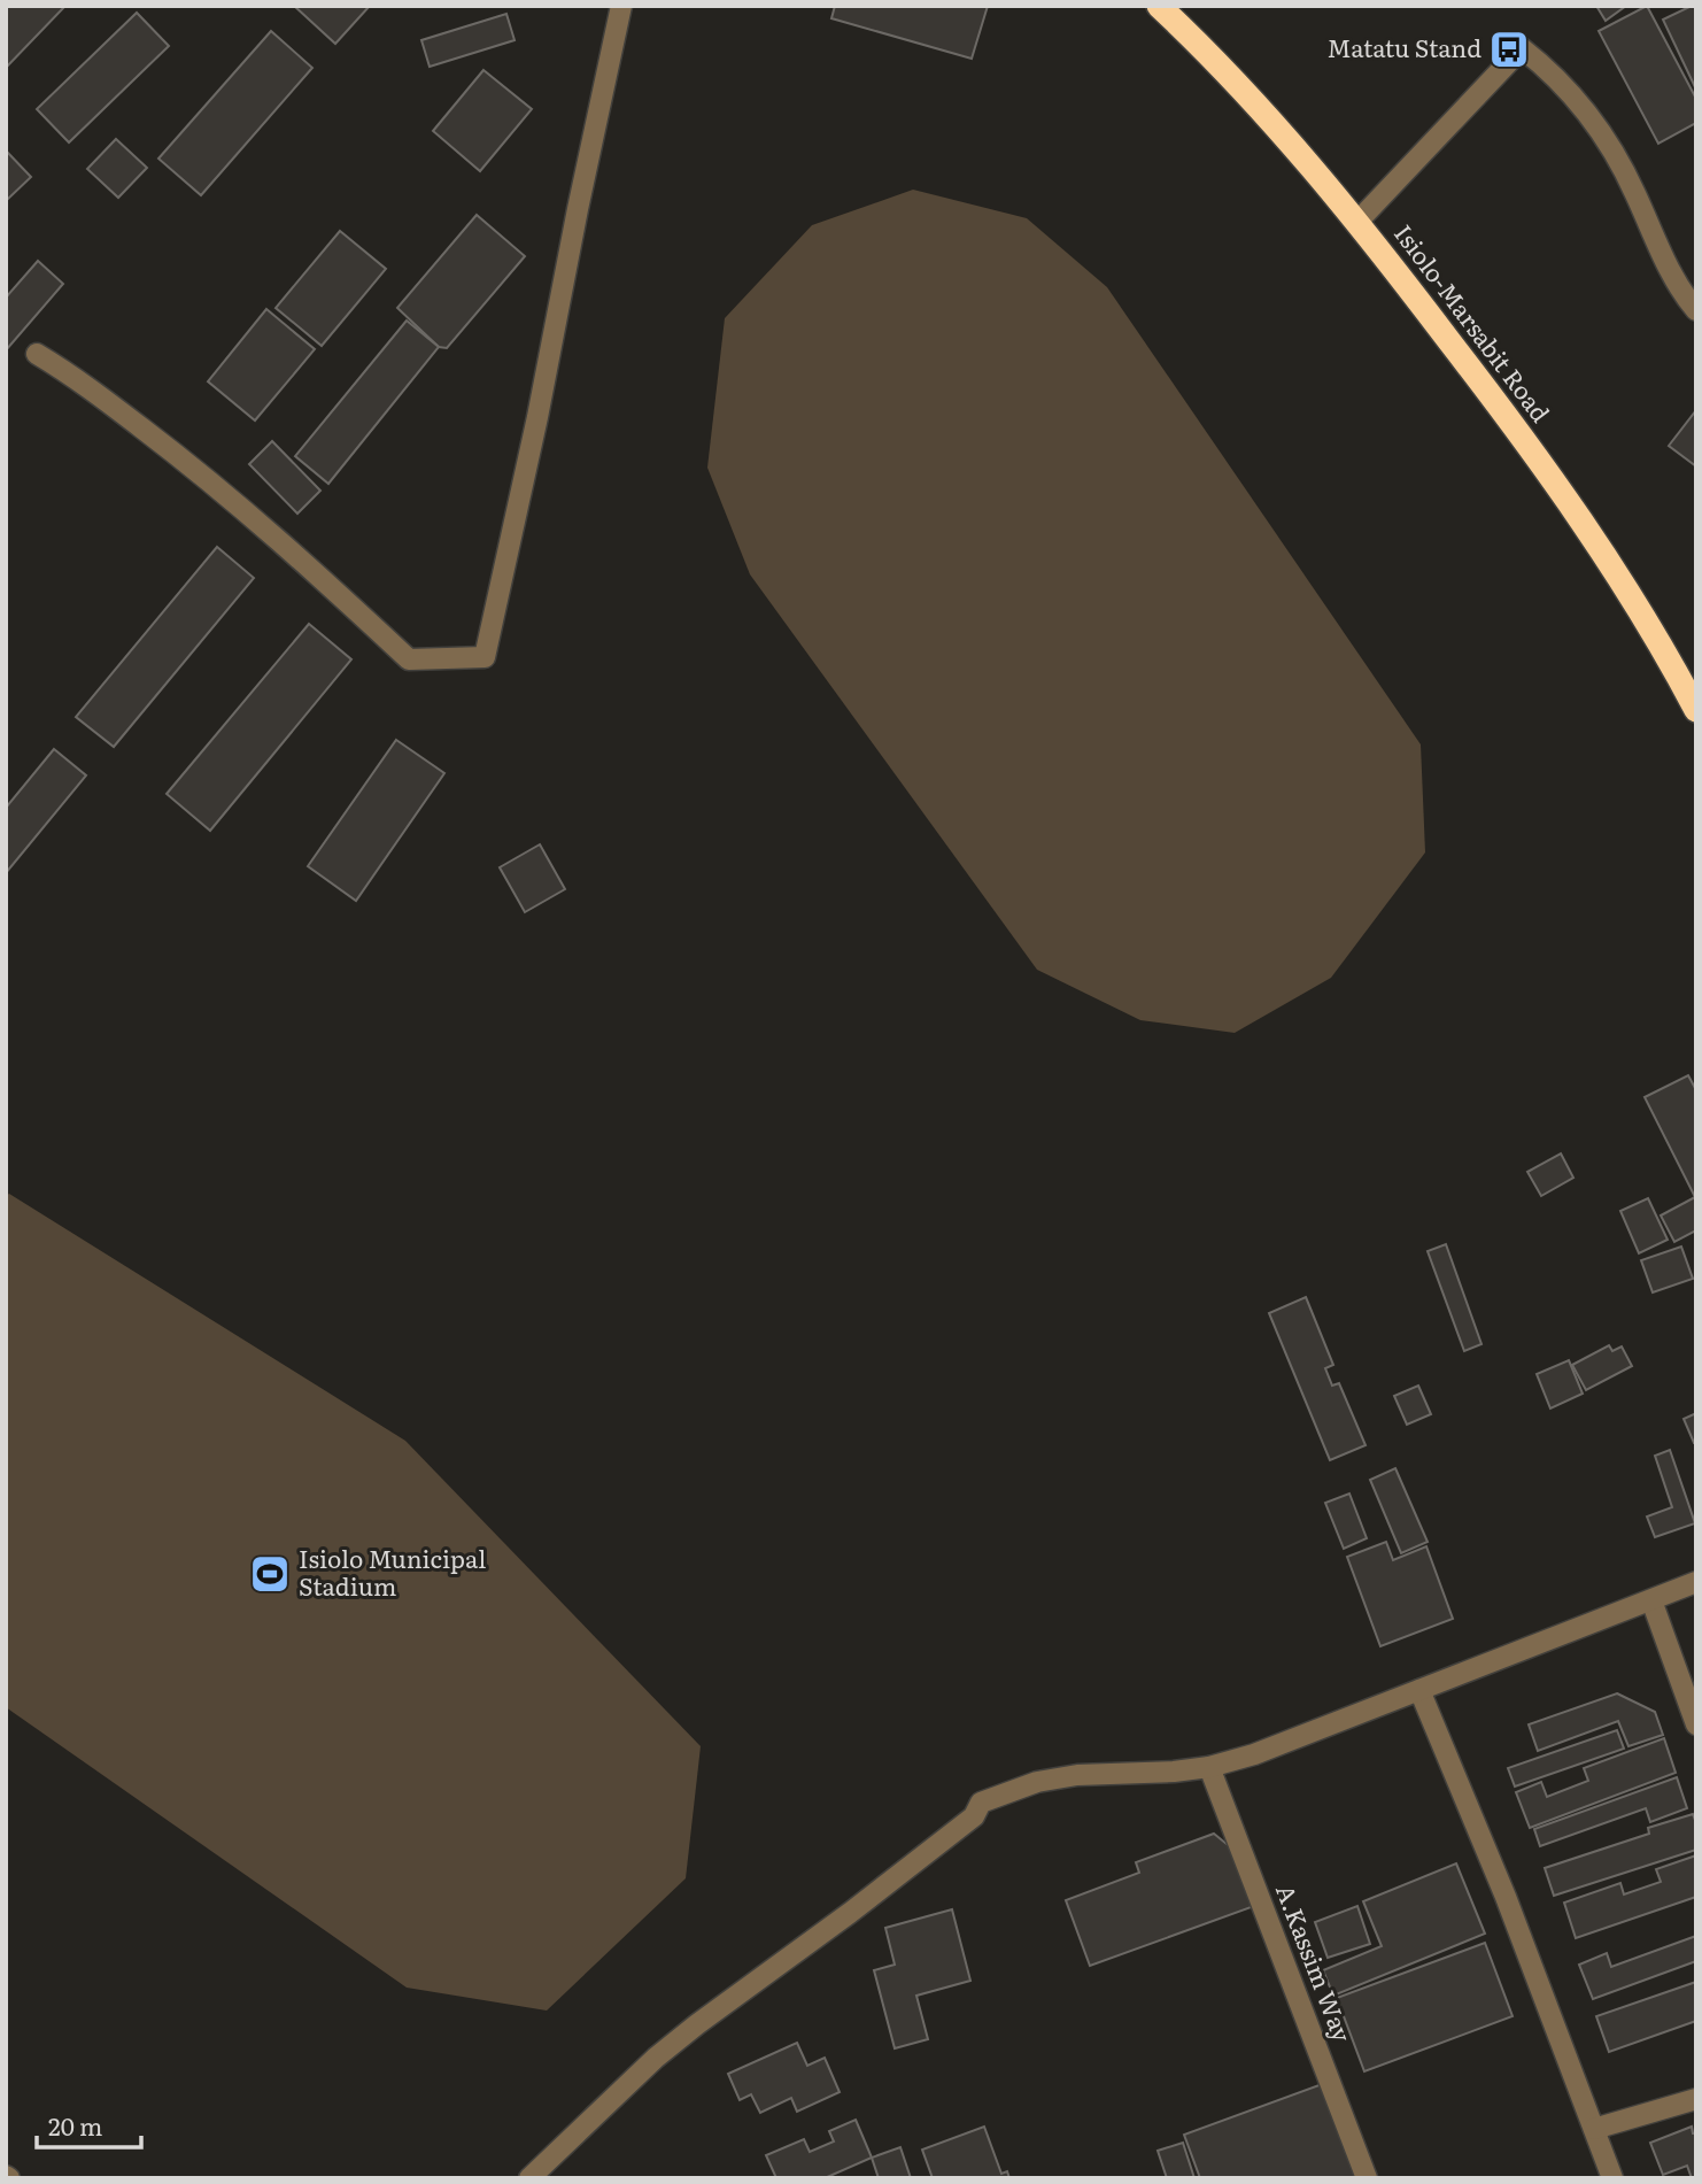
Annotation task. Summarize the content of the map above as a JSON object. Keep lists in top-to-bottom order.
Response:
{
  "streets": {
    "highway": ["Isiolo-Marsabit Road"],
    "street": ["A.Kassim Way"]
  },
  "places": {
    "bus stop": ["Matatu Stand"],
    "sports": ["Isiolo Municipal Stadium"]
  },
  "scale_bar": "20 m"
}
